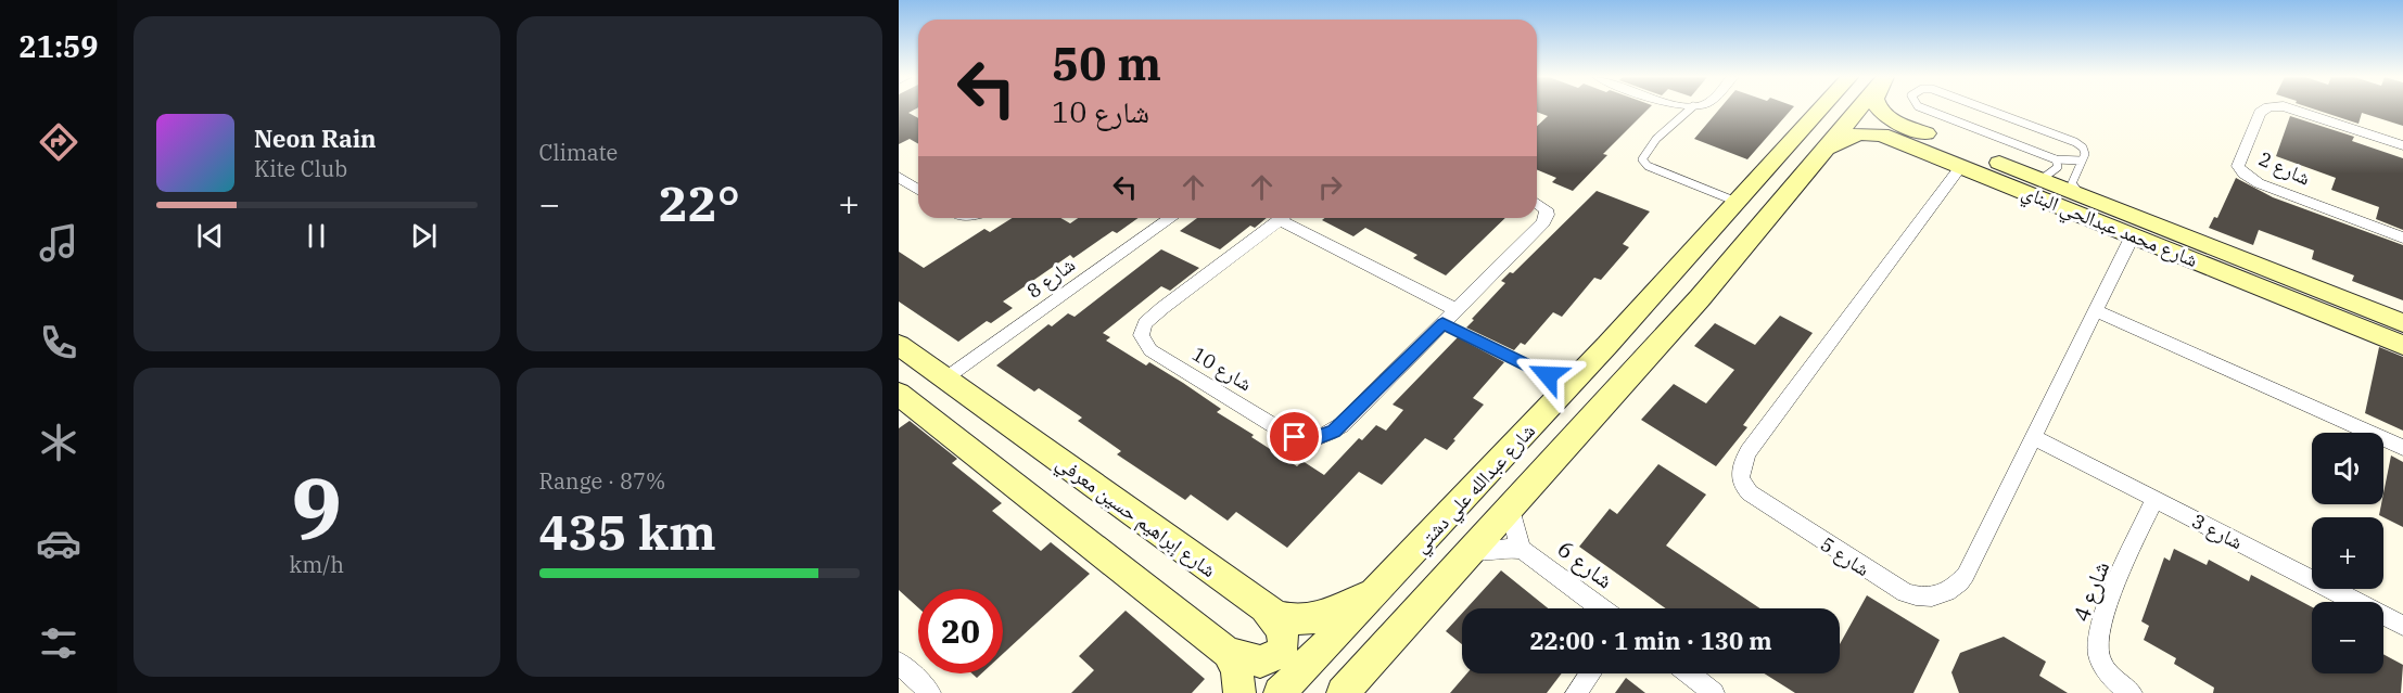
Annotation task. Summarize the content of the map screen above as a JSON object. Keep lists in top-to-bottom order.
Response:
{
  "streets": {
    "street": [
      "شارع 2",
      "شارع محمد عبدالحي البناي",
      "شارع 8",
      "شارع 10",
      "شارع عبدالله علي دشتي",
      "شارع إبراهيم حسين معرفي",
      "شارع 3",
      "شارع 5",
      "شارع 6",
      "شارع 4"
    ]
  },
  "crossings": [
    ["شارع محمد عبدالحي البناي", "شارع عبدالله علي دشتي"],
    ["شارع محمد عبدالحي البناي", "شارع 5"],
    ["شارع 8", "شارع إبراهيم حسين معرفي"],
    ["شارع عبدالله علي دشتي", "شارع إبراهيم حسين معرفي"],
    ["شارع 3", "شارع 5"],
    ["شارع 3", "شارع 4"]
  ],
  "page": {
    "tabs": "21:59",
    "tile": [
      "Climate",
      ["9", "km/h"],
      ["Range · 87%", "435 km"]
    ],
    "turn": ["50 m", "شارع 10"],
    "song": ["Neon Rain", "Kite Club"],
    "heat": ["−", "22°", "+"],
    "map_buttons": ["+", "−"],
    "limit": "20",
    "trip": "22:00 · 1 min · 130 m"
  }
}
